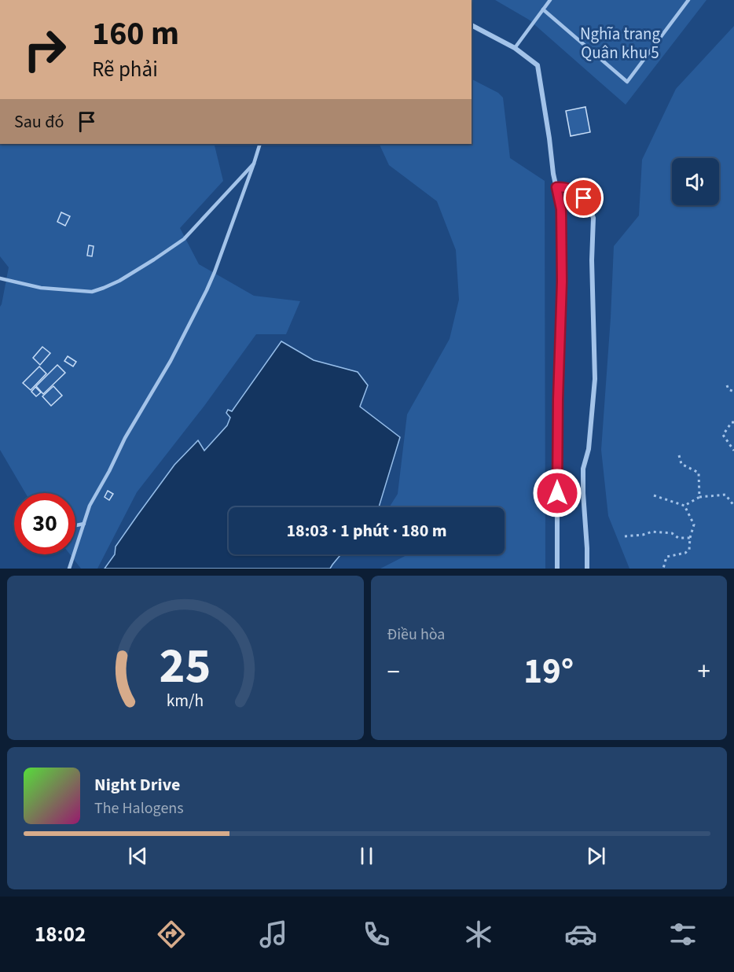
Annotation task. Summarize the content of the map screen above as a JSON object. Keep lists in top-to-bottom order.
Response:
{
  "parks": ["Nghĩa trang Quân khu 5"],
  "page": {
    "turn": ["160 m", "Rẽ phải"],
    "then": "Sau đó",
    "limit": "30",
    "trip": "18:03 · 1 phút · 180 m",
    "tile": "Điều hòa",
    "heat": ["−", "19°", "+"],
    "song": ["Night Drive", "The Halogens"],
    "tabs": "18:02",
    "gauge": ["25", "km/h"]
  }
}
